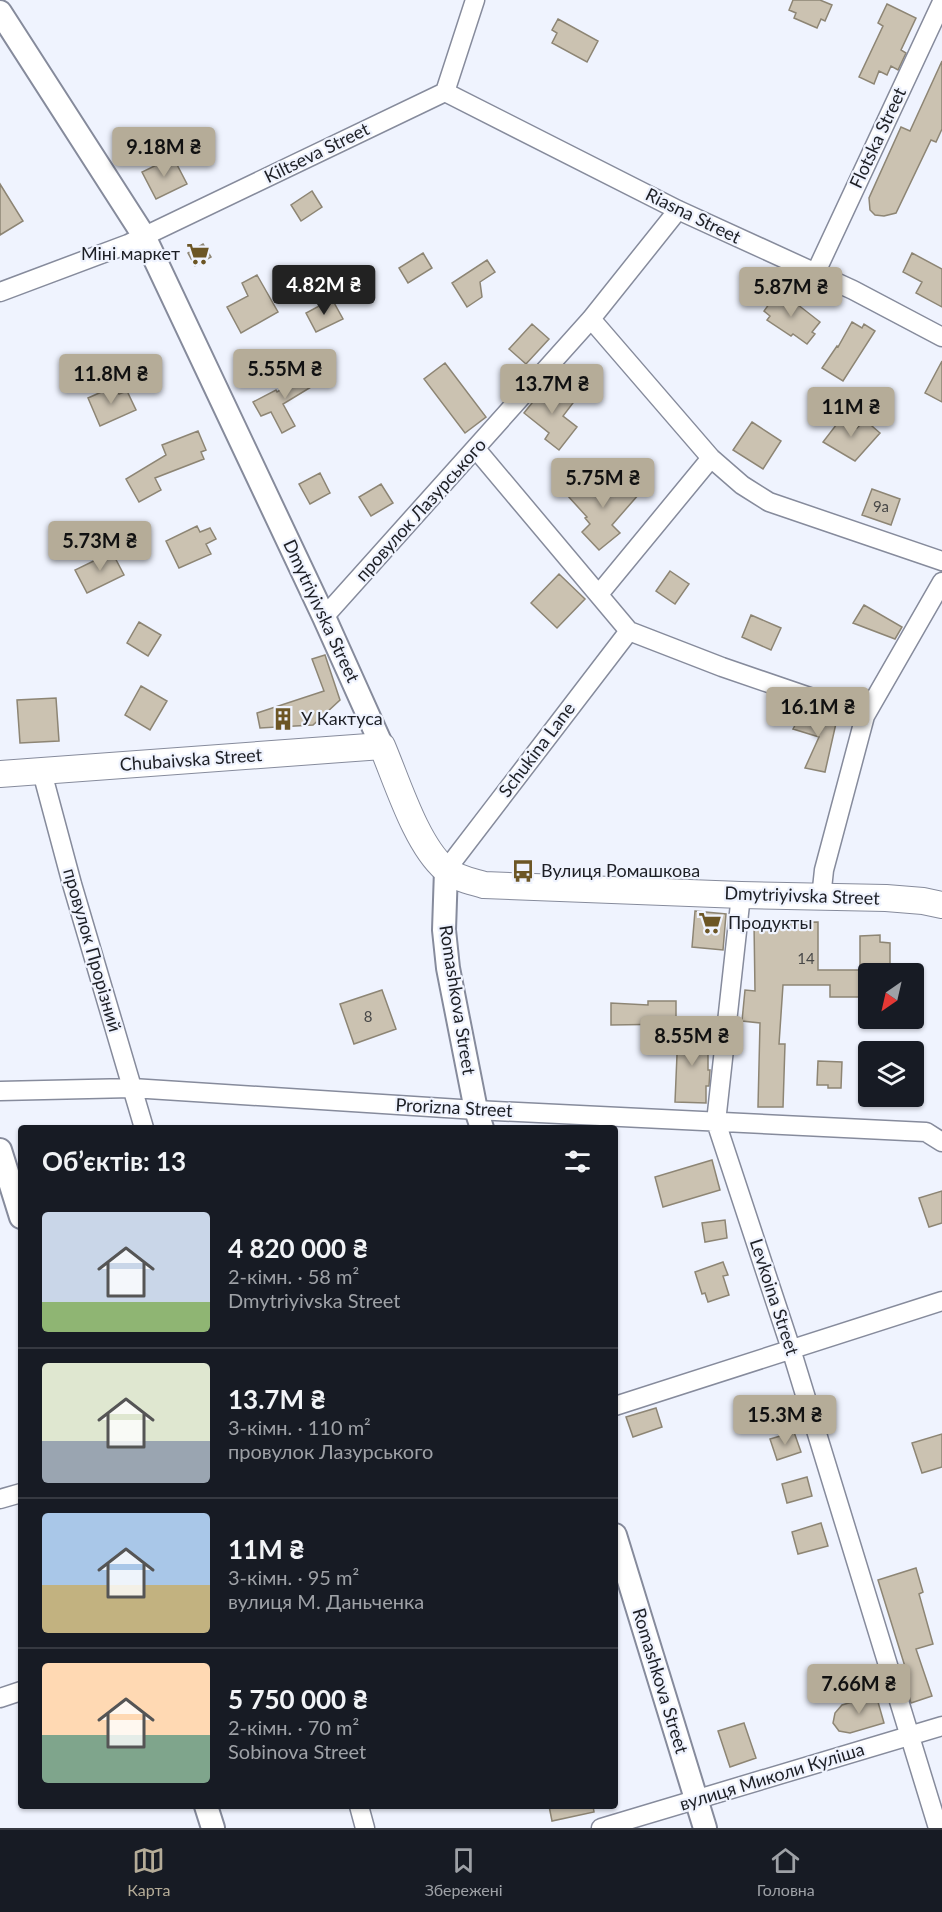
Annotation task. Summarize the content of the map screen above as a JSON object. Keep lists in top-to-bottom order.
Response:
{
  "streets": {
    "main road": ["Dmytriyivska Street", "Chubaivska Street"],
    "street": [
      "Flotska Street",
      "Kiltseva Street",
      "Riasna Street",
      "провулок Лазурського",
      "Schukina Lane",
      "провулок Прорізний",
      "Romashkova Street",
      "Prorizna Street",
      "Levkoina Street",
      "вулиця Миколи Куліша"
    ]
  },
  "crossings": [
    ["Flotska Street", "Riasna Street"],
    ["Kiltseva Street", "Riasna Street"],
    ["Kiltseva Street", "Dmytriyivska Street"],
    ["Riasna Street", "провулок Лазурського"],
    ["провулок Лазурського", "Dmytriyivska Street"],
    ["Dmytriyivska Street", "Schukina Lane"],
    ["Dmytriyivska Street", "Chubaivska Street"],
    ["Dmytriyivska Street", "Romashkova Street"],
    ["Dmytriyivska Street", "Levkoina Street"],
    ["Schukina Lane", "Romashkova Street"],
    ["Chubaivska Street", "провулок Прорізний"],
    ["провулок Прорізний", "Prorizna Street"],
    ["Romashkova Street", "Prorizna Street"],
    ["Romashkova Street", "вулиця Миколи Куліша"],
    ["Prorizna Street", "Levkoina Street"],
    ["Levkoina Street", "вулиця Миколи Куліша"]
  ],
  "places": {
    "supermarket": ["Міні маркет", "Продукты"],
    "building": ["У Кактуса"],
    "bus stop": ["Вулиця Ромашкова"]
  },
  "house_numbers": ["9а", "14", "8"],
  "north": "bottom left",
  "page": {
    "price": [
      "9.18M ₴",
      "4.82M ₴",
      "5.87M ₴",
      "5.55M ₴",
      "11.8M ₴",
      "13.7M ₴",
      "11M ₴",
      "5.75M ₴",
      "5.73M ₴",
      "16.1M ₴",
      "8.55M ₴",
      "15.3M ₴",
      "7.66M ₴"
    ],
    "heading": "Об’єктів: 13",
    "list": [
      {
        "name": "4 820 000 ₴",
        "note": "2-кімн. · 58 m² · Dmytriyivska Street"
      },
      {
        "name": "13.7M ₴",
        "note": "3-кімн. · 110 m² · провулок Лазурського"
      },
      {
        "name": "11M ₴",
        "note": "3-кімн. · 95 m² · вулиця М. Даньченка"
      },
      {
        "name": "5 750 000 ₴",
        "note": "2-кімн. · 70 m² · Sobinova Street"
      }
    ],
    "tabs": ["Карта", "Збережені", "Головна"]
  }
}
